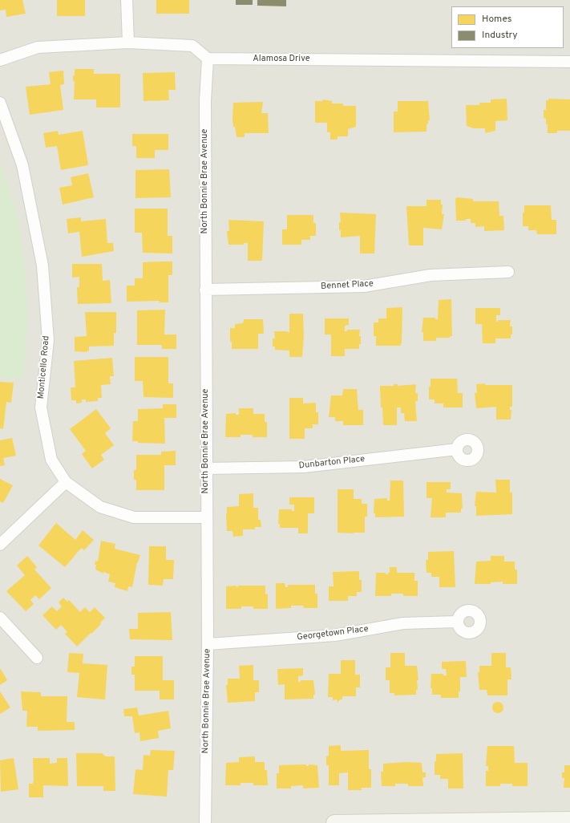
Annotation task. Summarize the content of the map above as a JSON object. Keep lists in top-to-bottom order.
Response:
{
  "streets": {
    "street": [
      "Alamosa Drive",
      "North Bonnie Brae Avenue",
      "Bennet Place",
      "Monticello Road",
      "Dunbarton Place",
      "Georgetown Place"
    ]
  },
  "crossings": [
    ["Alamosa Drive", "North Bonnie Brae Avenue"],
    ["North Bonnie Brae Avenue", "Bennet Place"],
    ["North Bonnie Brae Avenue", "Monticello Road"],
    ["North Bonnie Brae Avenue", "Dunbarton Place"],
    ["North Bonnie Brae Avenue", "Georgetown Place"]
  ],
  "legend": ["Homes", "Industry"]
}
